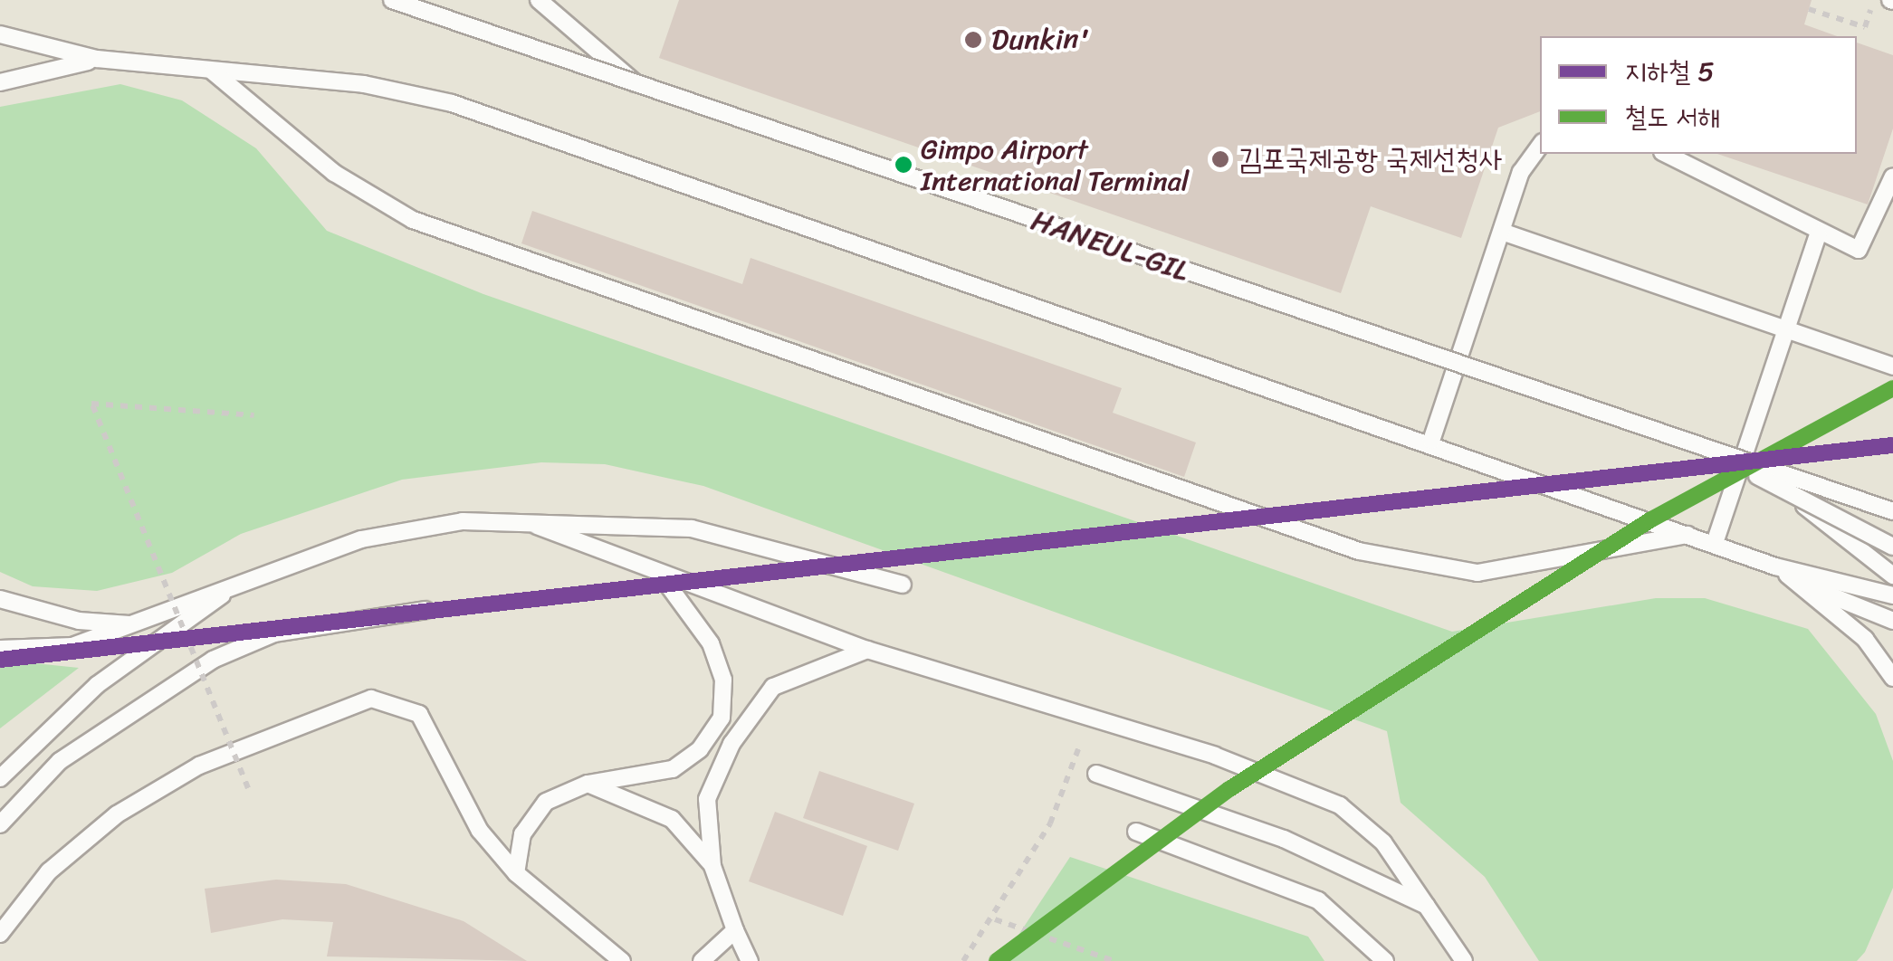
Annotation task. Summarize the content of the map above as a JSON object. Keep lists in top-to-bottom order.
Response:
{
  "streets": {
    "lane": ["HANEUL-GIL"]
  },
  "places": ["Dunkin'", "김포국제공항 국제선청사", "Gimpo Airport International Terminal"],
  "lines": ["rail line 서해", "metro line 5"],
  "legend": ["지하철 5", "철도 서해"]
}
